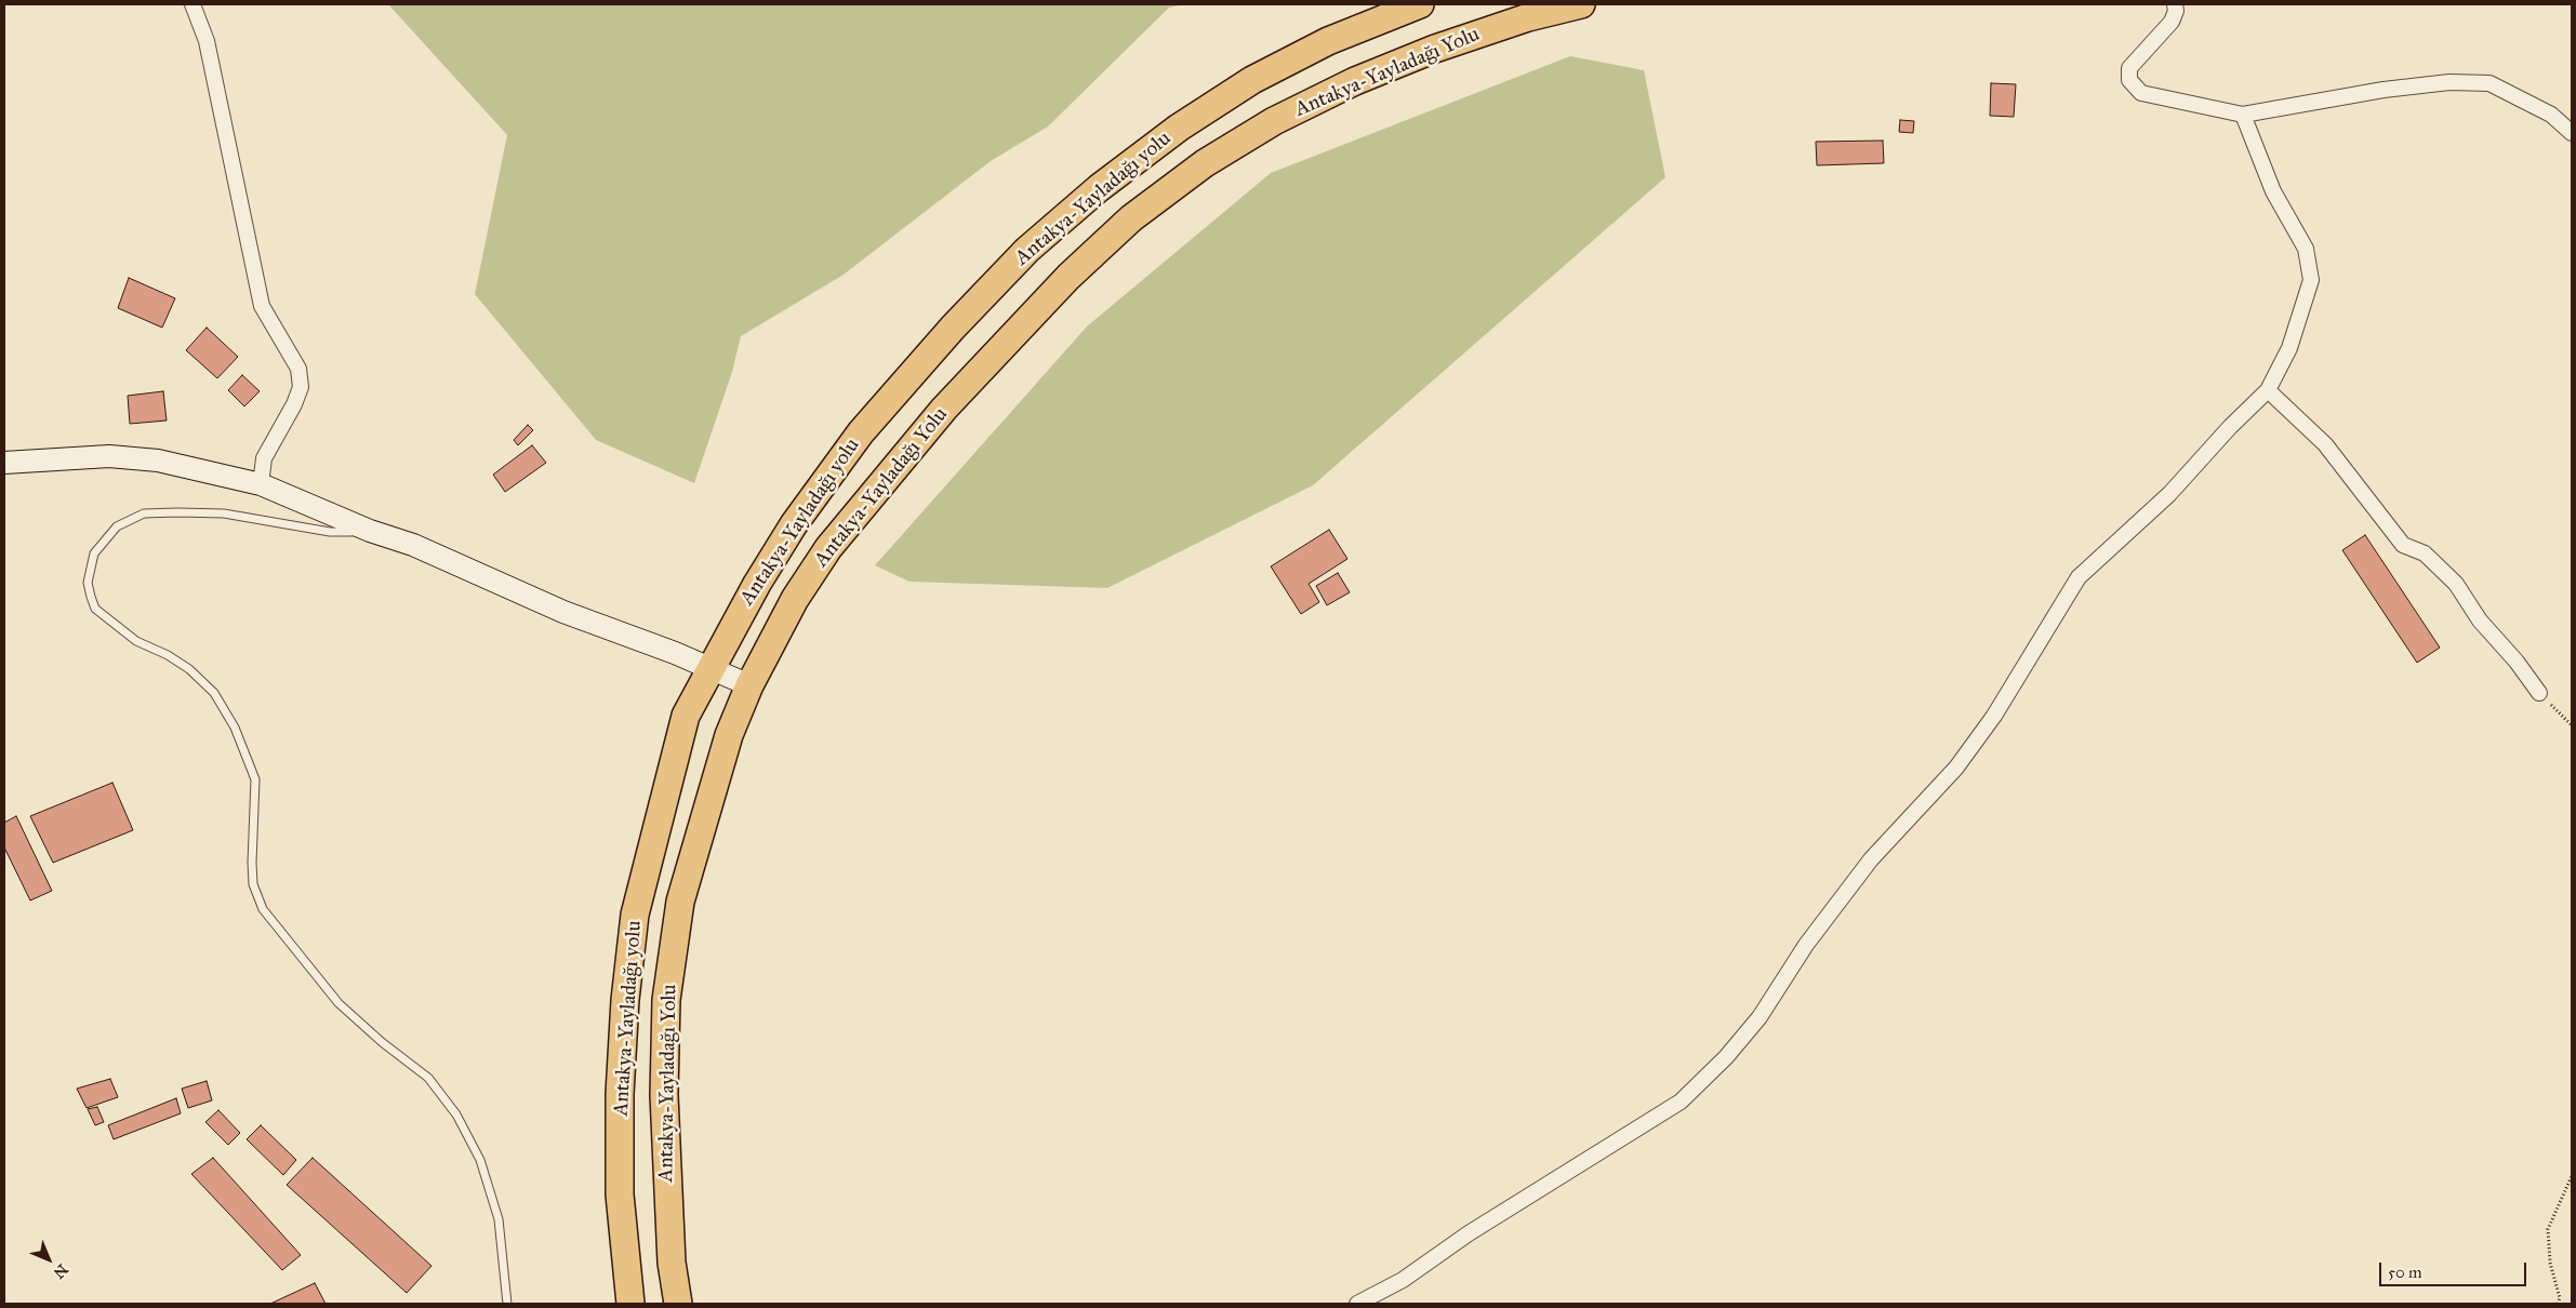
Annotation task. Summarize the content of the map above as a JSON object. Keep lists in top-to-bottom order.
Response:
{
  "streets": {
    "highway": ["Antakya-Yayladağı Yolu", "Antakya-Yayladağı yolu"]
  },
  "scale_bar": "50 m",
  "north": "bottom right"
}
